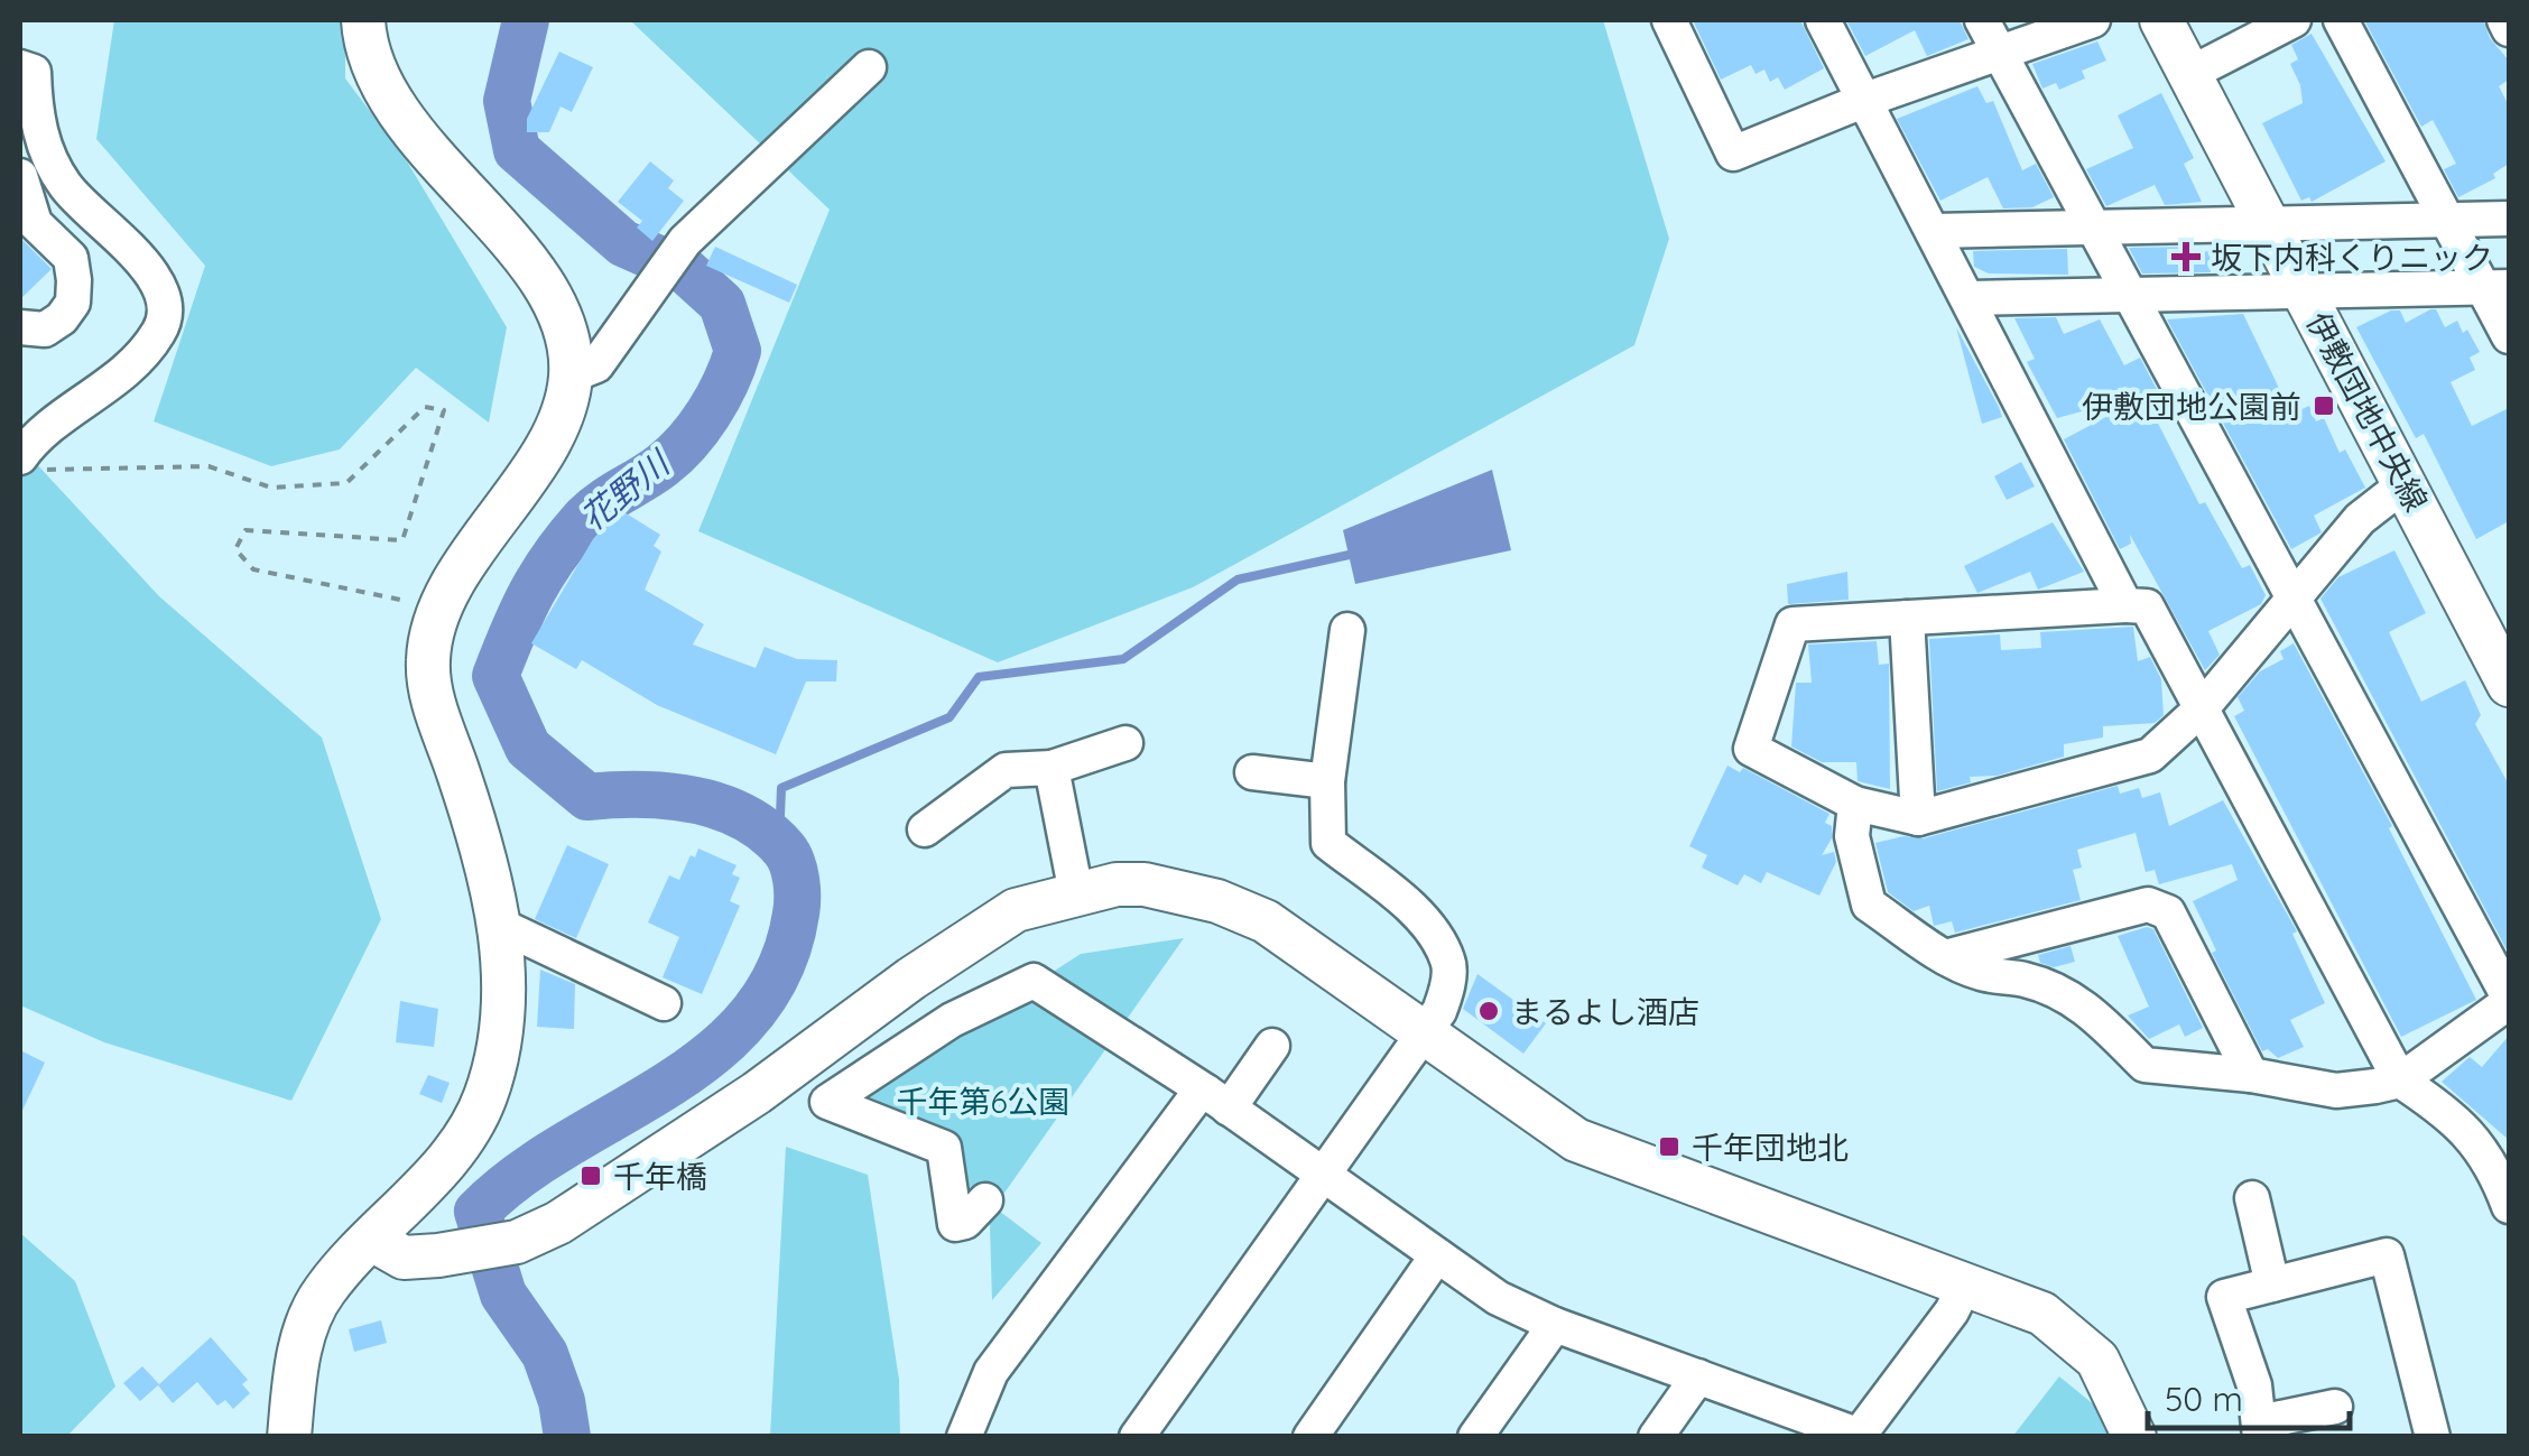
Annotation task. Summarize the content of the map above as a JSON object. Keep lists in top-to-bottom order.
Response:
{
  "streets": {
    "street": ["伊敷団地中央線"]
  },
  "water": ["花野川"],
  "parks": ["千年第6公園"],
  "places": {
    "health": ["坂下内科くりニック"],
    "transit": ["伊敷団地公園前", "千年団地北", "千年橋"],
    "other": ["まるよし酒店"]
  },
  "scale_bar": "50 m"
}
